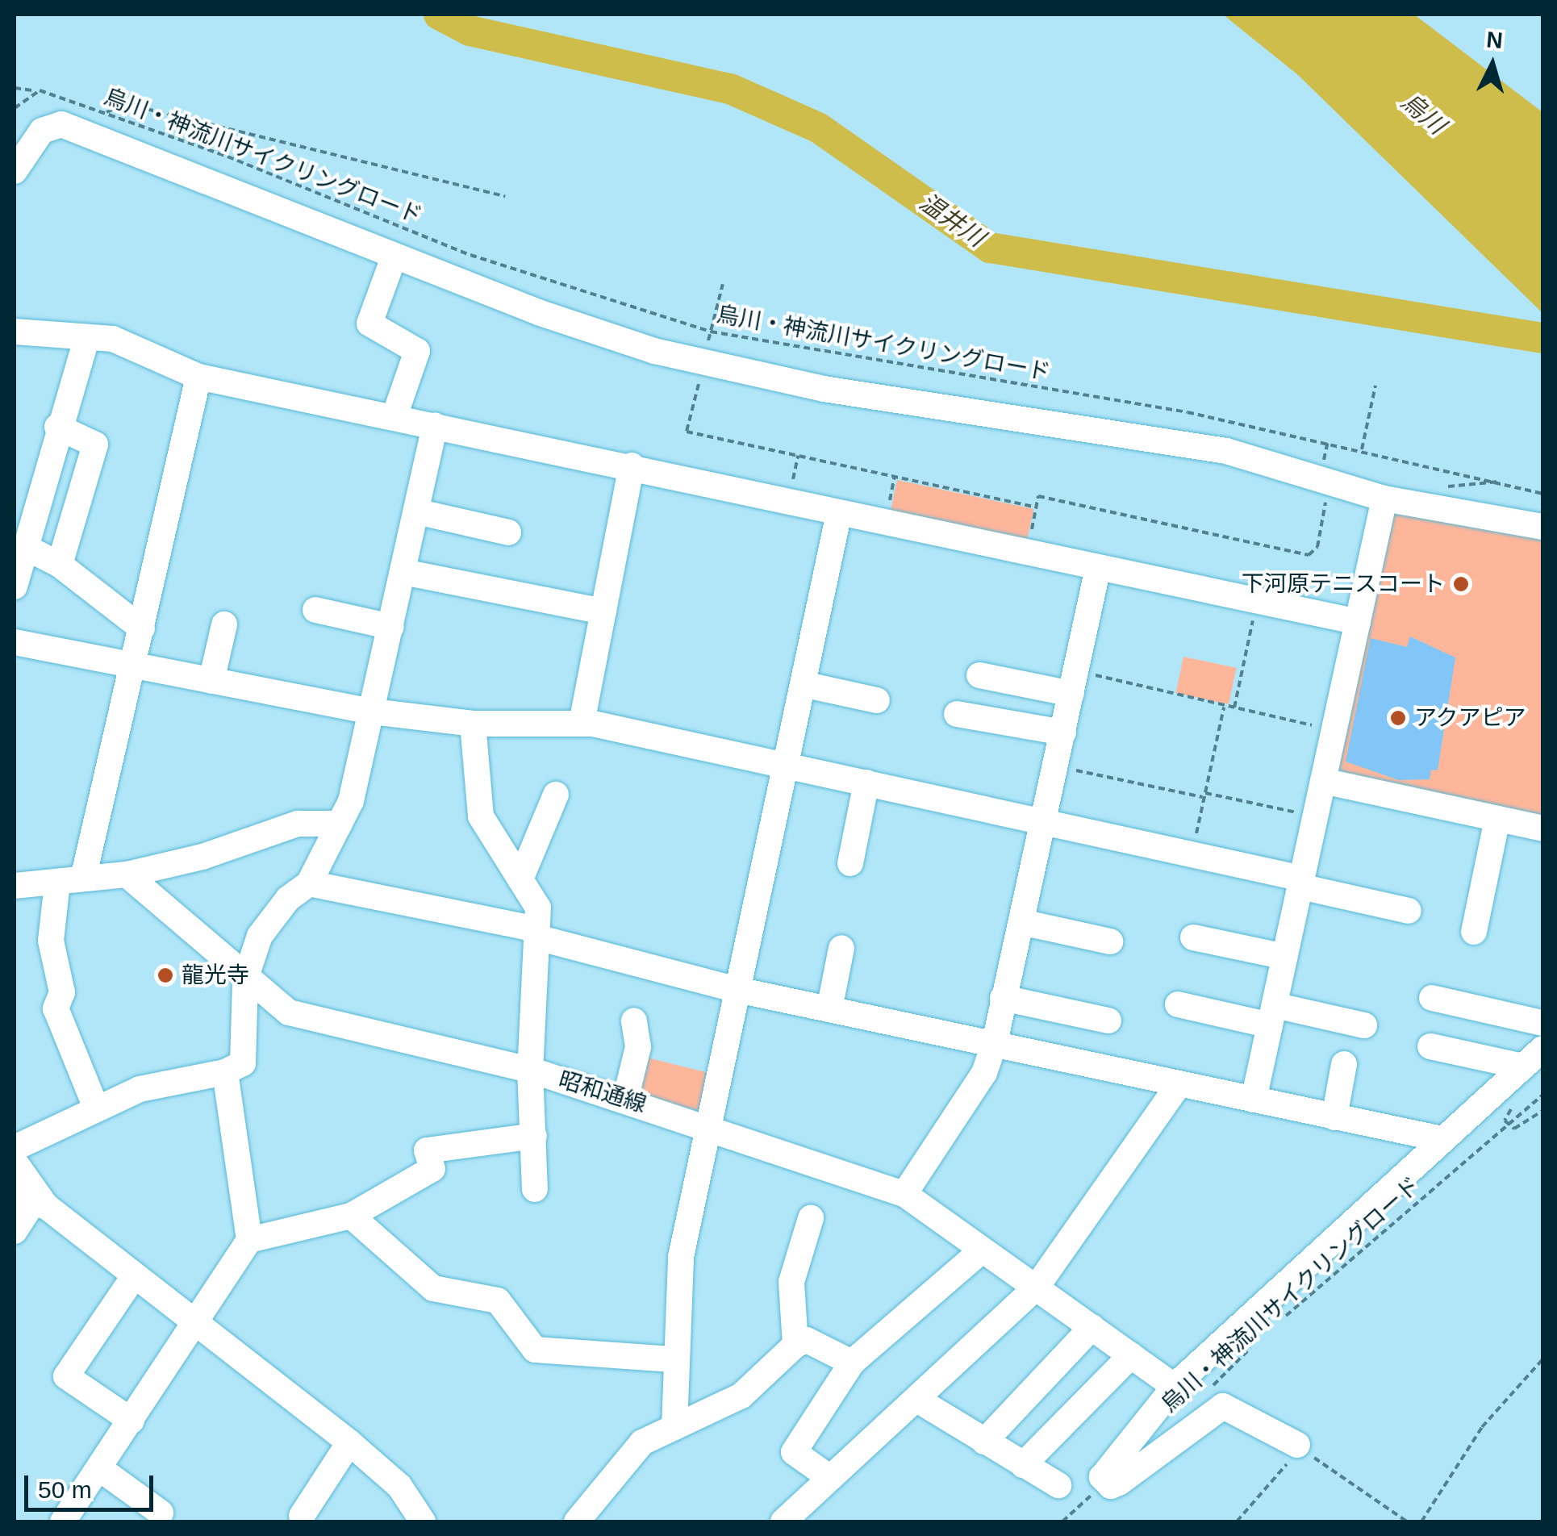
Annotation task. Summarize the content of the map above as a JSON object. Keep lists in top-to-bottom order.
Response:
{
  "streets": {
    "street": ["昭和通線"],
    "path": ["烏川・神流川サイクリングロード"]
  },
  "water": ["烏川", "温井川"],
  "places": ["下河原テニスコート", "アクアピア", "龍光寺"],
  "scale_bar": "50 m",
  "north": "top"
}
